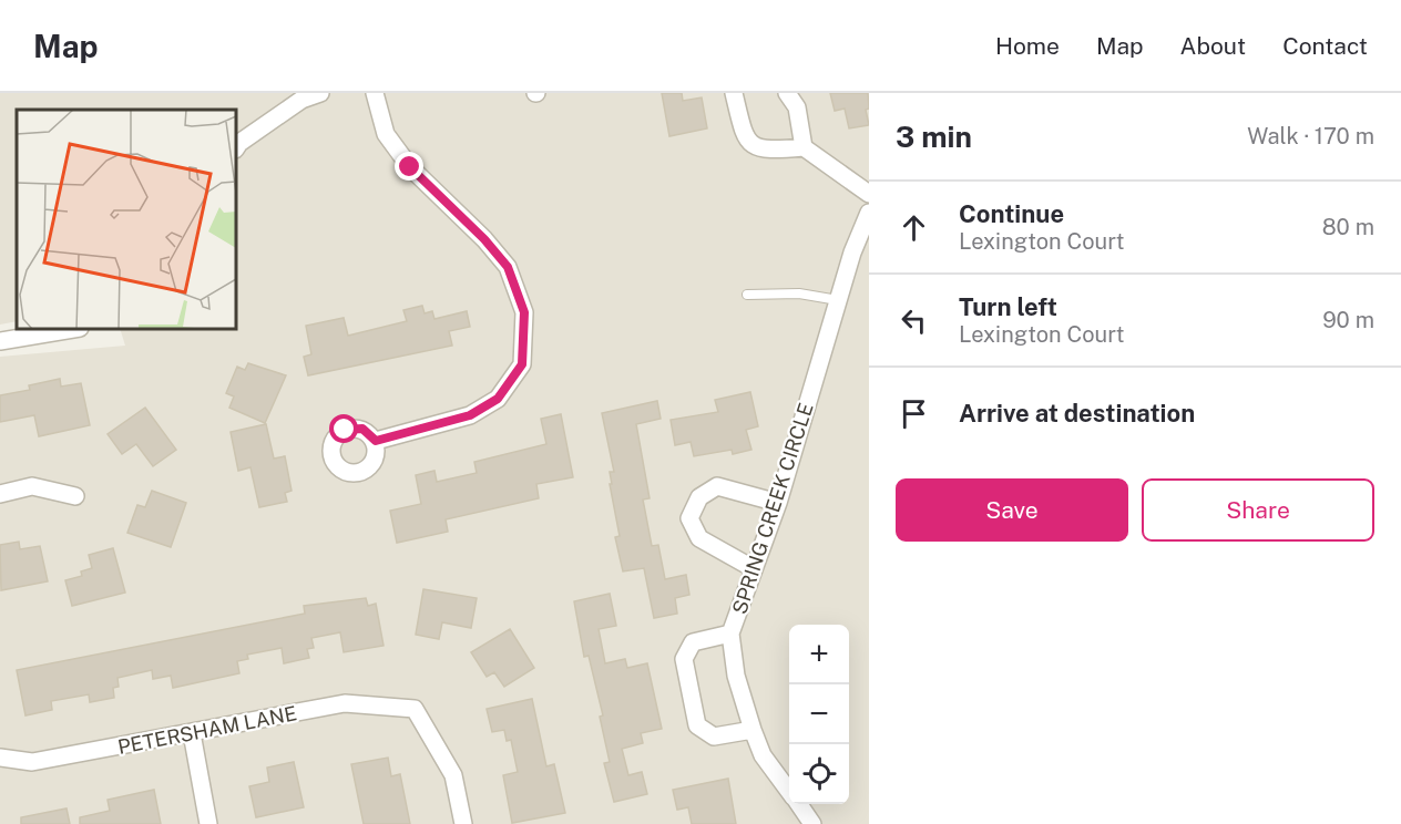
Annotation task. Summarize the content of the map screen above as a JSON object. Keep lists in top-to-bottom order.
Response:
{
  "streets": {
    "street": ["SPRING CREEK CIRCLE", "PETERSHAM LANE"]
  },
  "page": {
    "header": "Map",
    "nav": [
      "Home",
      "Map",
      "About",
      "Contact"
    ],
    "heading": ["3 min", "Walk · 170 m"],
    "list": [
      ["Continue", "Lexington Court", "80 m"],
      ["Turn left", "Lexington Court", "90 m"],
      "Arrive at destination"
    ],
    "buttons": ["Save", "Share"],
    "map_buttons": ["+", "−"]
  }
}
